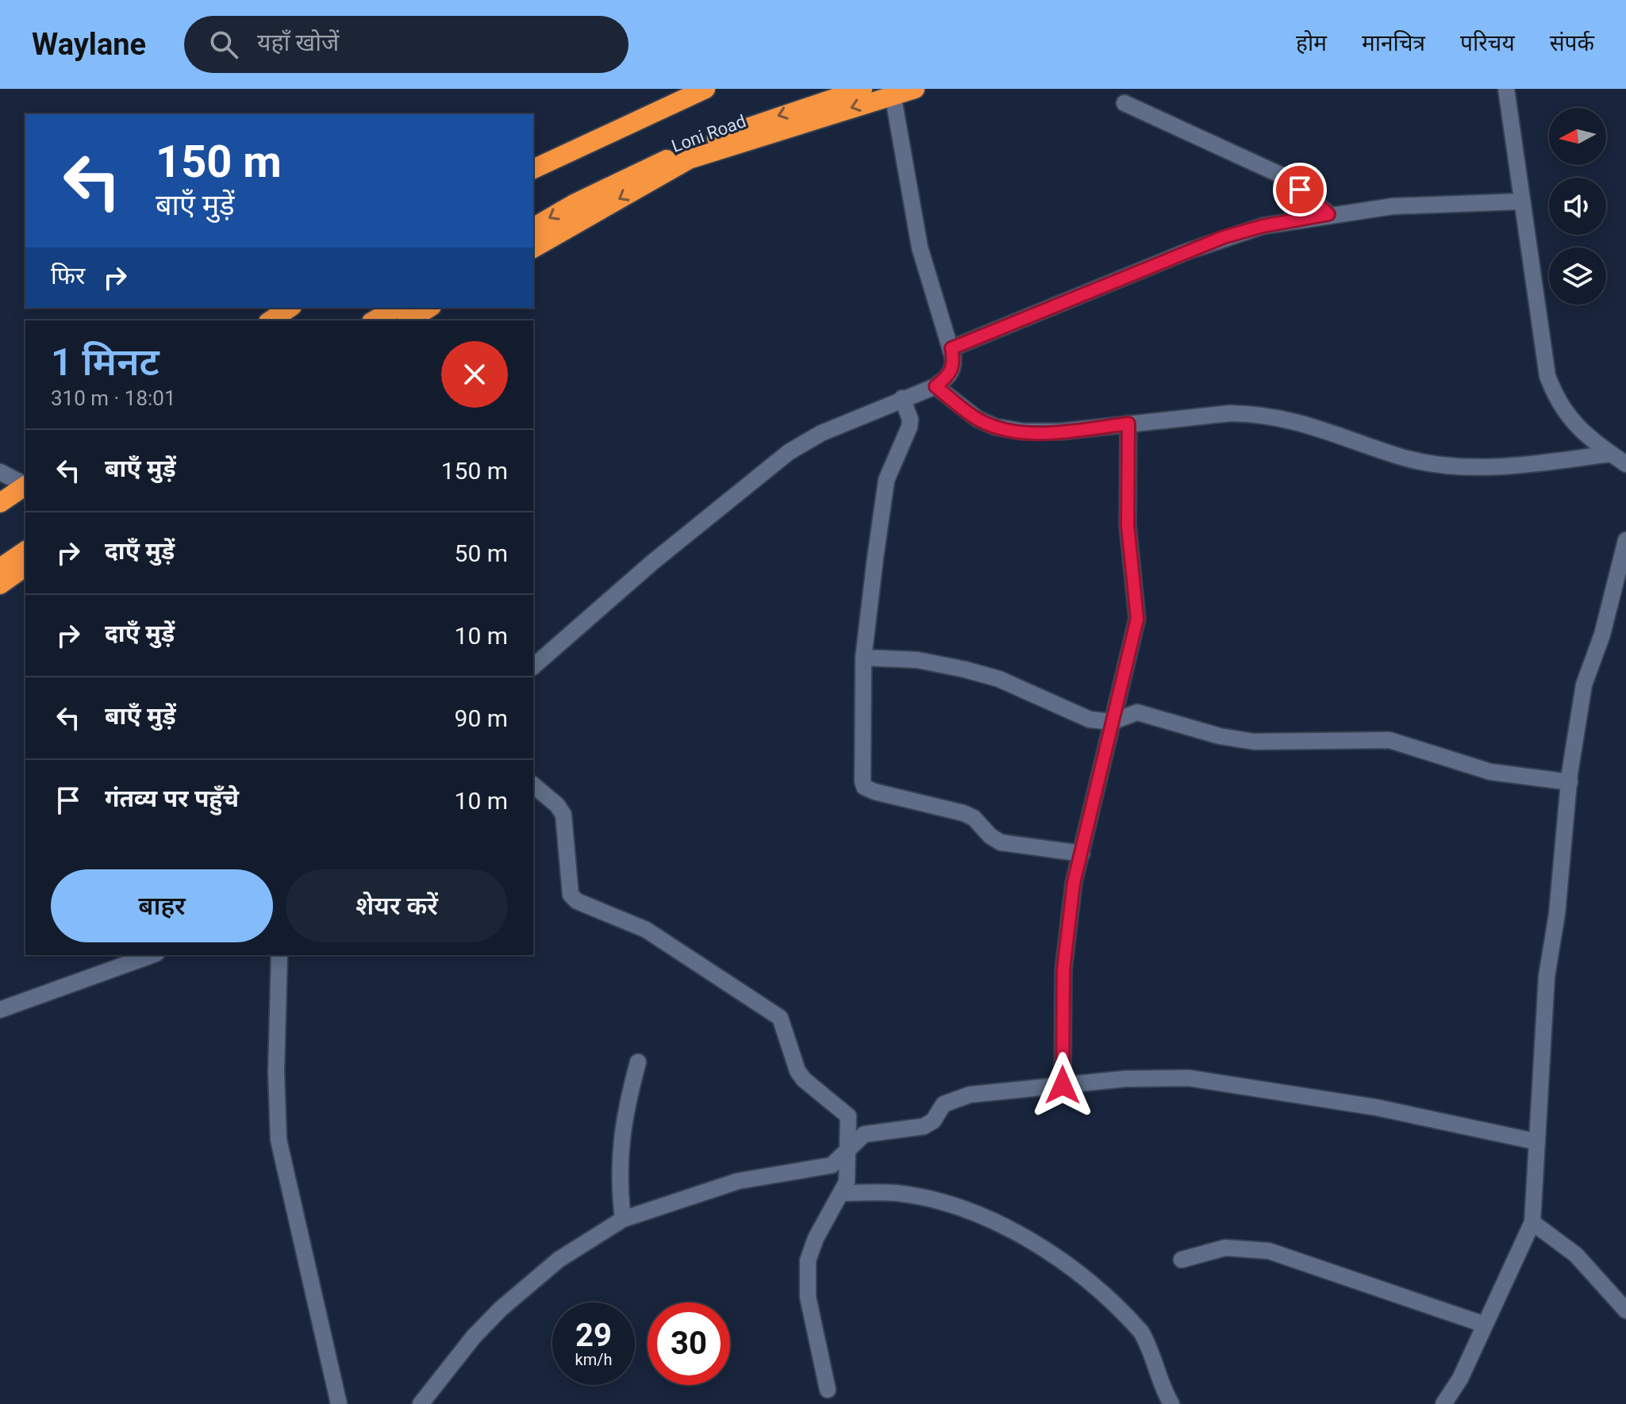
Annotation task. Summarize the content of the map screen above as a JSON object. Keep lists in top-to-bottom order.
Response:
{
  "streets": {
    "highway": ["Loni Road"]
  },
  "north": "left",
  "page": {
    "header": "Waylane",
    "search": "यहाँ खोजें",
    "nav": [
      "होम",
      "मानचित्र",
      "परिचय",
      "संपर्क"
    ],
    "turn": ["150 m", "बाएँ मुड़ें"],
    "then": "फिर",
    "heading": ["1 मिनट", "310 m · 18:01"],
    "list": [
      {
        "name": "बाएँ मुड़ें",
        "value": "150 m"
      },
      {
        "name": "दाएँ मुड़ें",
        "value": "50 m"
      },
      {
        "name": "दाएँ मुड़ें",
        "value": "10 m"
      },
      {
        "name": "बाएँ मुड़ें",
        "value": "90 m"
      },
      {
        "name": "गंतव्य पर पहुँचे",
        "value": "10 m"
      }
    ],
    "buttons": ["बाहर", "शेयर करें"],
    "speed": "29 km/h",
    "limit": "30"
  }
}
